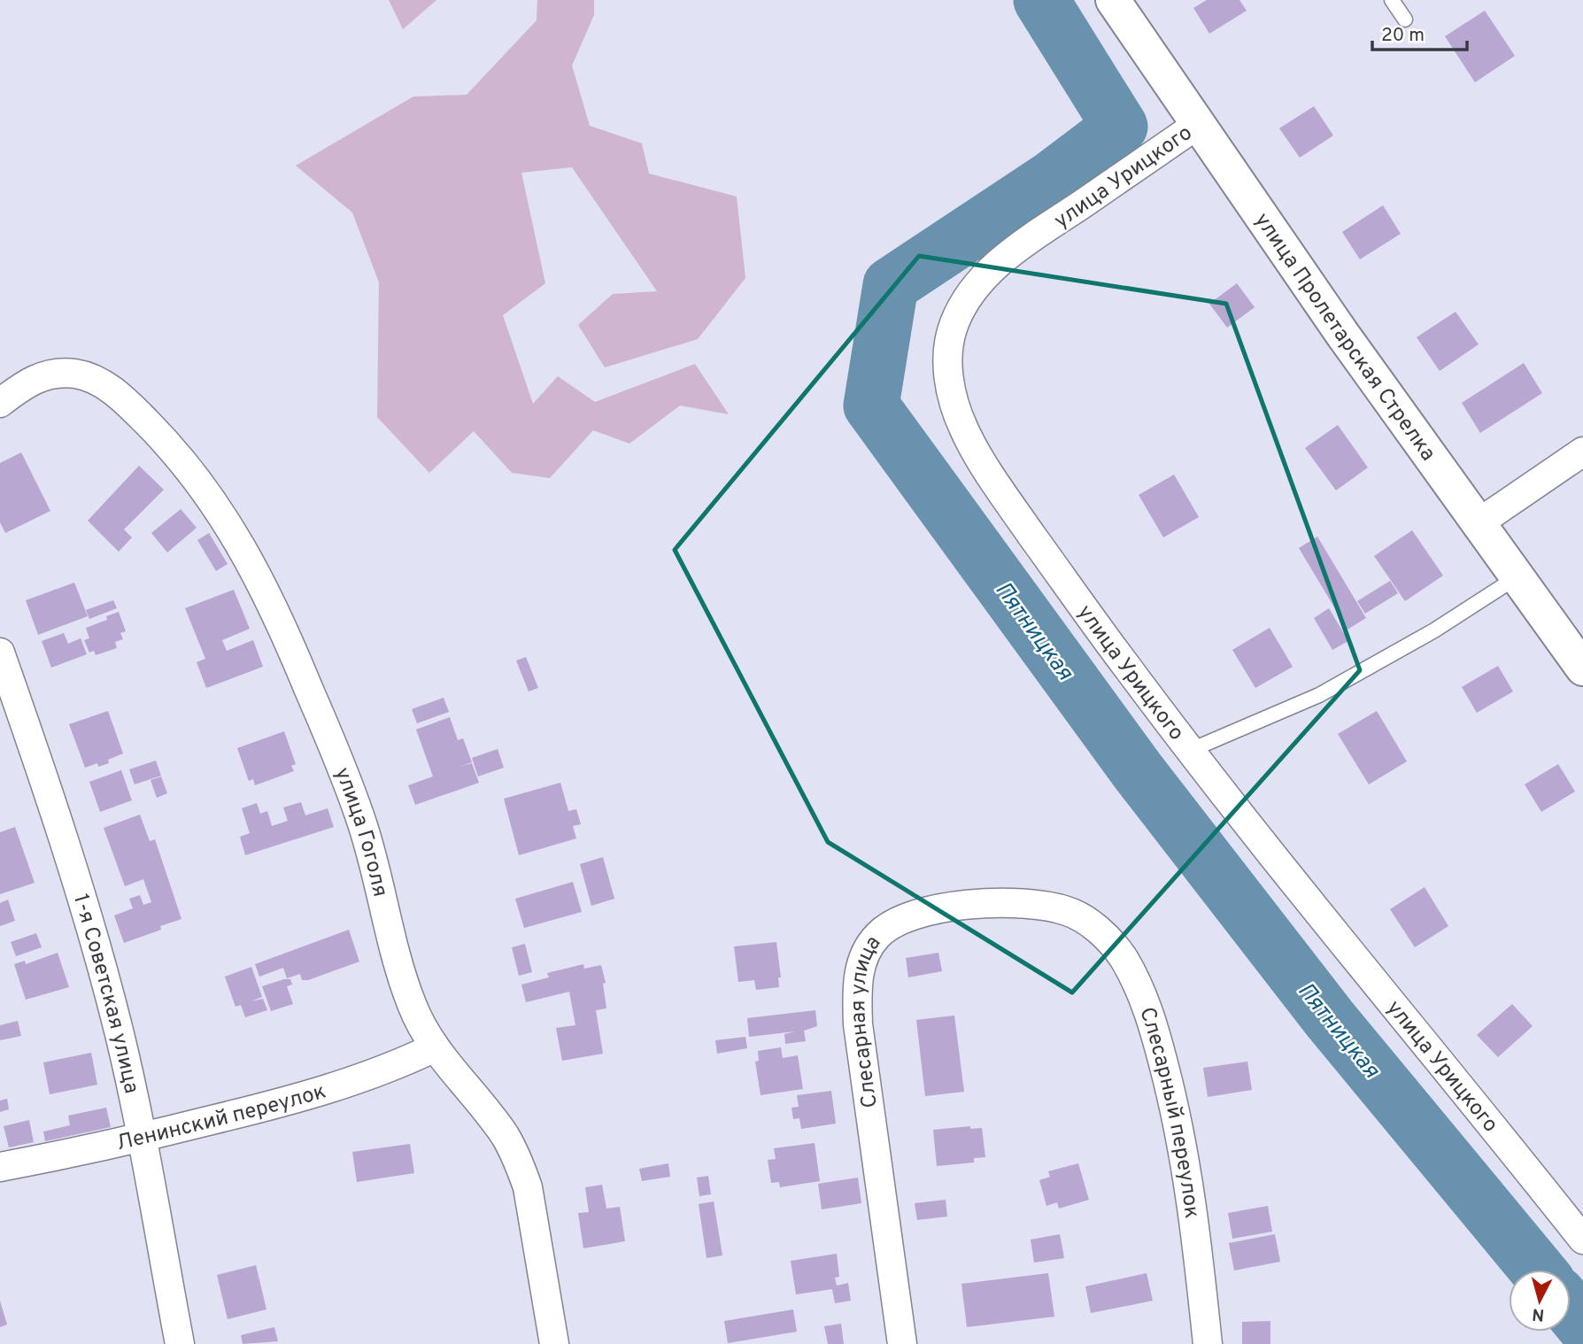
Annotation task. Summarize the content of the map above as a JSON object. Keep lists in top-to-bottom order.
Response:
{
  "streets": {
    "street": [
      "улица Урицкого",
      "улица Пролетарская Стрелка",
      "улица Гоголя",
      "1-я Советская улица",
      "Слесарная улица",
      "Слесарный переулок",
      "Ленинский переулок"
    ]
  },
  "crossings": [
    ["улица Урицкого", "улица Пролетарская Стрелка"],
    ["улица Гоголя", "Ленинский переулок"],
    ["1-я Советская улица", "Ленинский переулок"],
    ["Слесарная улица", "Слесарный переулок"]
  ],
  "water": ["Пятницкая"],
  "scale_bar": "20 m",
  "north": "bottom"
}
